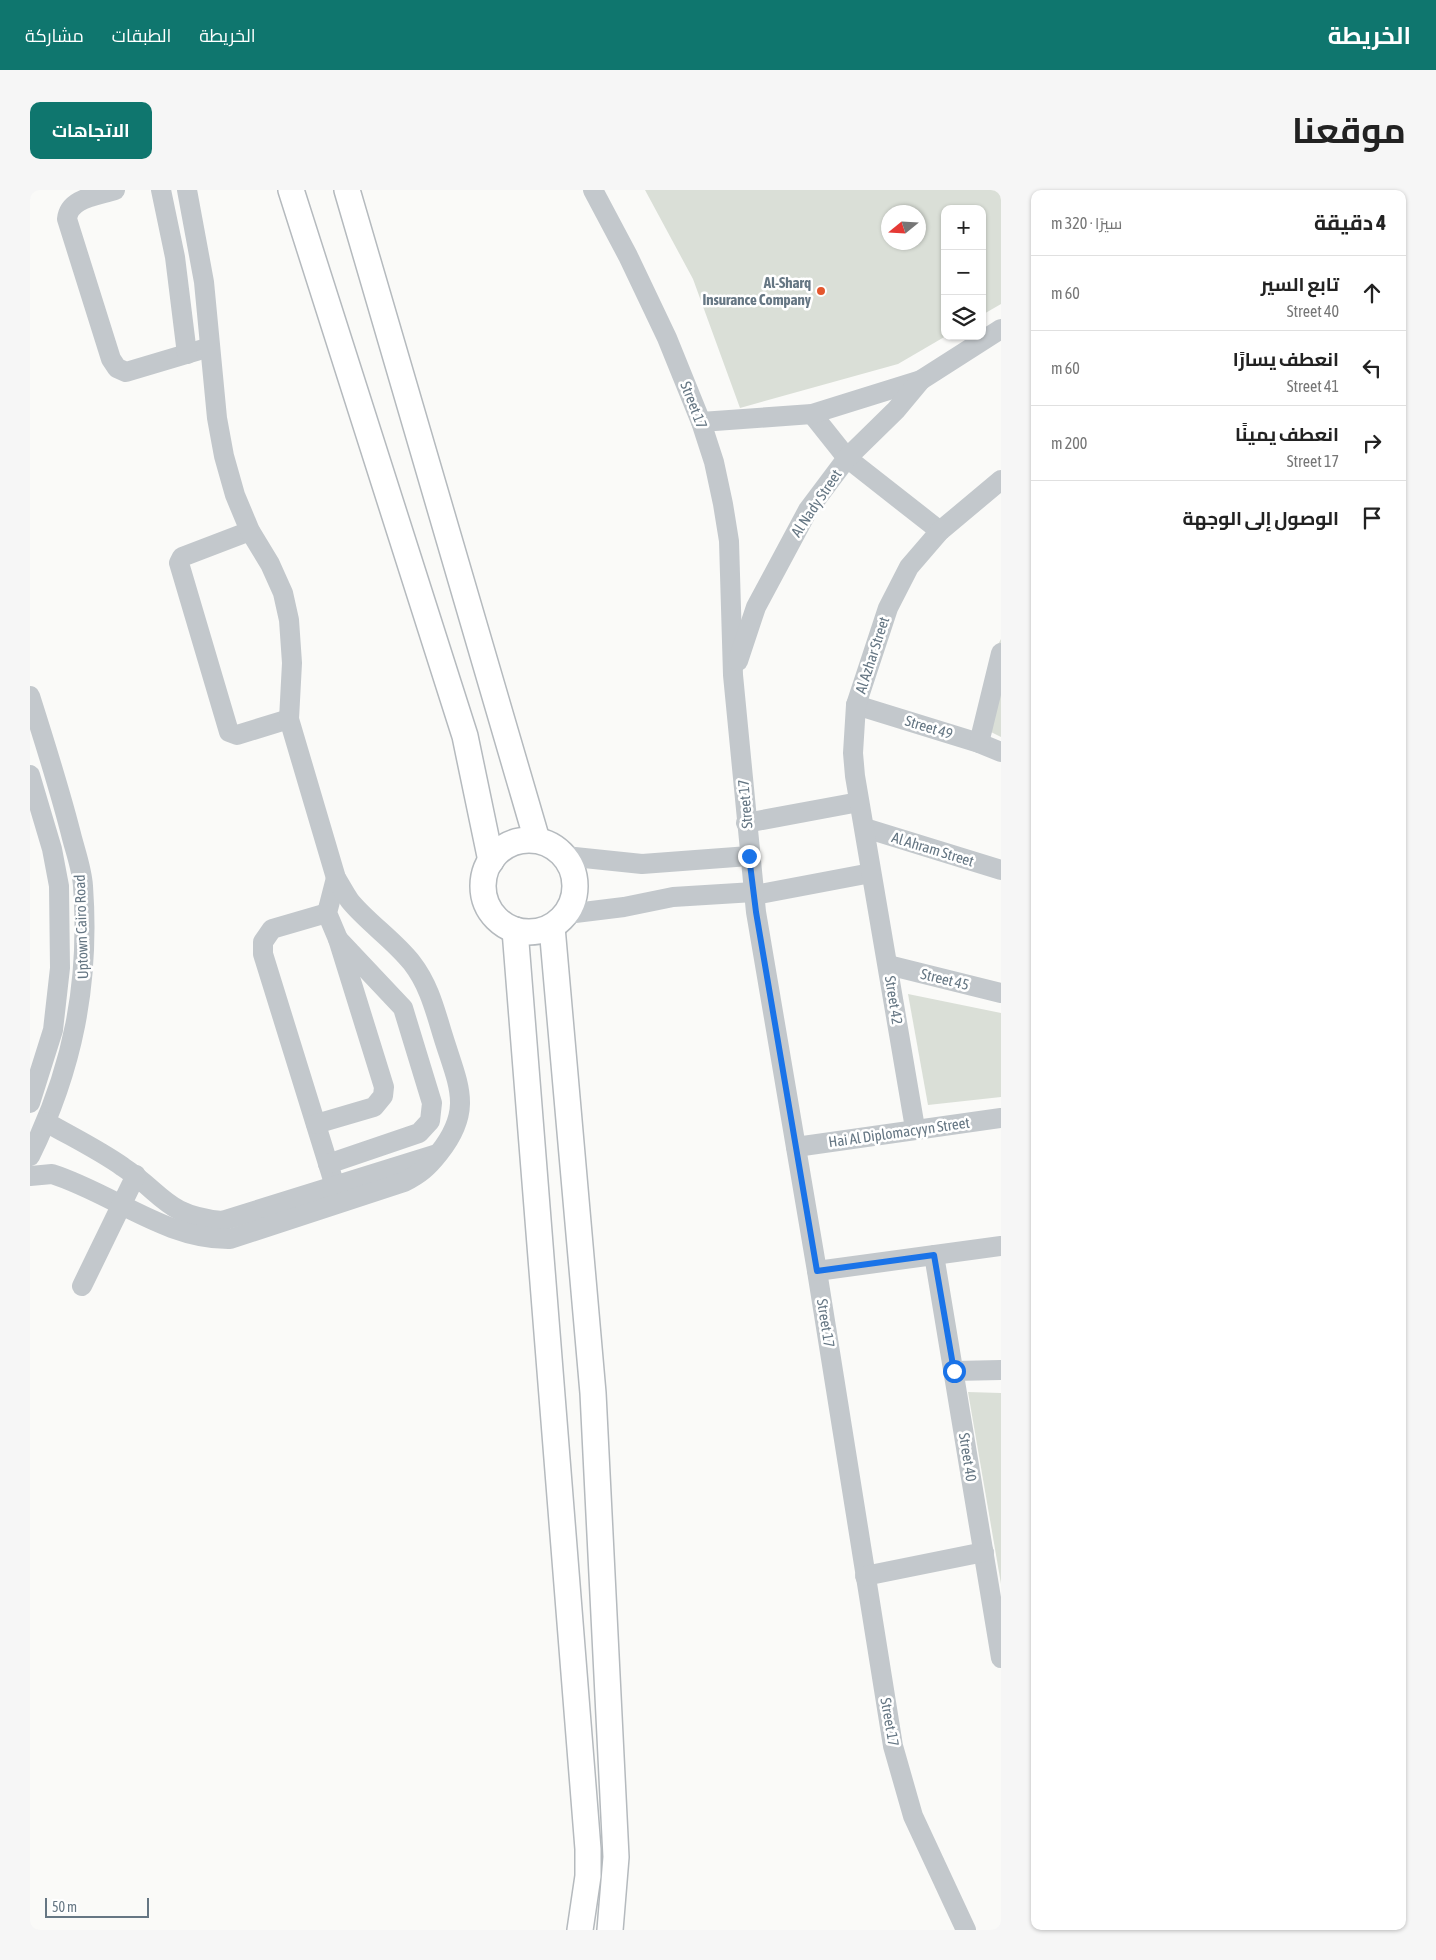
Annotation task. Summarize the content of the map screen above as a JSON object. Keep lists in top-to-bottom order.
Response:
{
  "streets": {
    "street": [
      "Street 17",
      "Al Nady Street",
      "Al Azhar Street",
      "Street 49",
      "Al Ahram Street",
      "Uptown Cairo Road",
      "Street 45",
      "Street 42",
      "Hai Al Diplomacyyn Street",
      "Street 40"
    ]
  },
  "crossings": [
    ["Street 17", "Al Nady Street"],
    ["Street 17", "Hai Al Diplomacyyn Street"],
    ["Al Azhar Street", "Street 49"],
    ["Al Azhar Street", "Al Ahram Street"],
    ["Al Azhar Street", "Street 42"],
    ["Street 45", "Street 42"],
    ["Street 42", "Hai Al Diplomacyyn Street"]
  ],
  "places": ["Al-Sharq Insurance Company"],
  "scale_bar": "50 m",
  "north": "left",
  "page": {
    "header": "الخريطة",
    "nav": ["الخريطة", "الطبقات", "مشاركة"],
    "title": "موقعنا",
    "buttons": "الاتجاهات",
    "heading": ["4 دقيقة", "سيرًا · 320 m"],
    "map_buttons": ["+", "−"],
    "list": [
      ["تابع السير", "Street 40", "60 m"],
      ["انعطف يسارًا", "Street 41", "60 m"],
      ["انعطف يمينًا", "Street 17", "200 m"],
      "الوصول إلى الوجهة"
    ],
    "scale": "50 m"
  }
}
